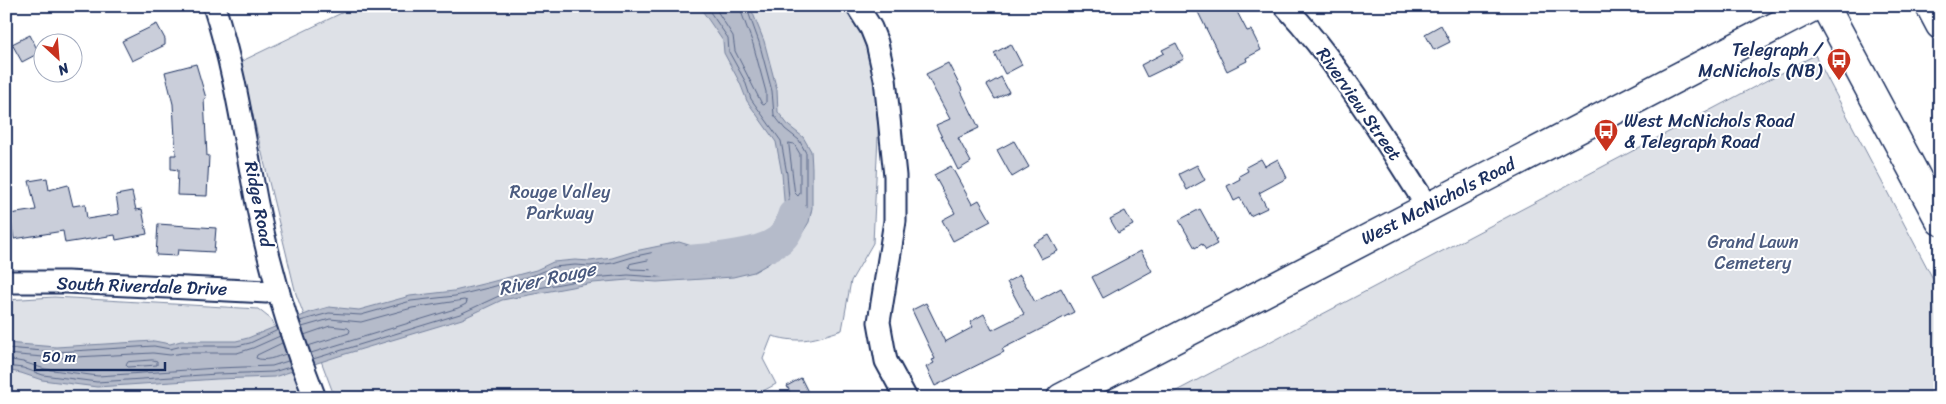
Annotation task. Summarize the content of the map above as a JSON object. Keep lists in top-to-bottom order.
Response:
{
  "streets": {
    "main road": ["West McNichols Road"],
    "street": ["Riverview Street", "Ridge Road", "South Riverdale Drive"]
  },
  "crossings": [
    ["Riverview Street", "West McNichols Road"],
    ["Ridge Road", "South Riverdale Drive"]
  ],
  "water": ["River Rouge"],
  "parks": ["Rouge Valley Parkway", "Grand Lawn Cemetery"],
  "places": {
    "bus stop": ["Telegraph / McNichols (NB)", "West McNichols Road & Telegraph Road"]
  },
  "scale_bar": "50 m",
  "north": "bottom right"
}
